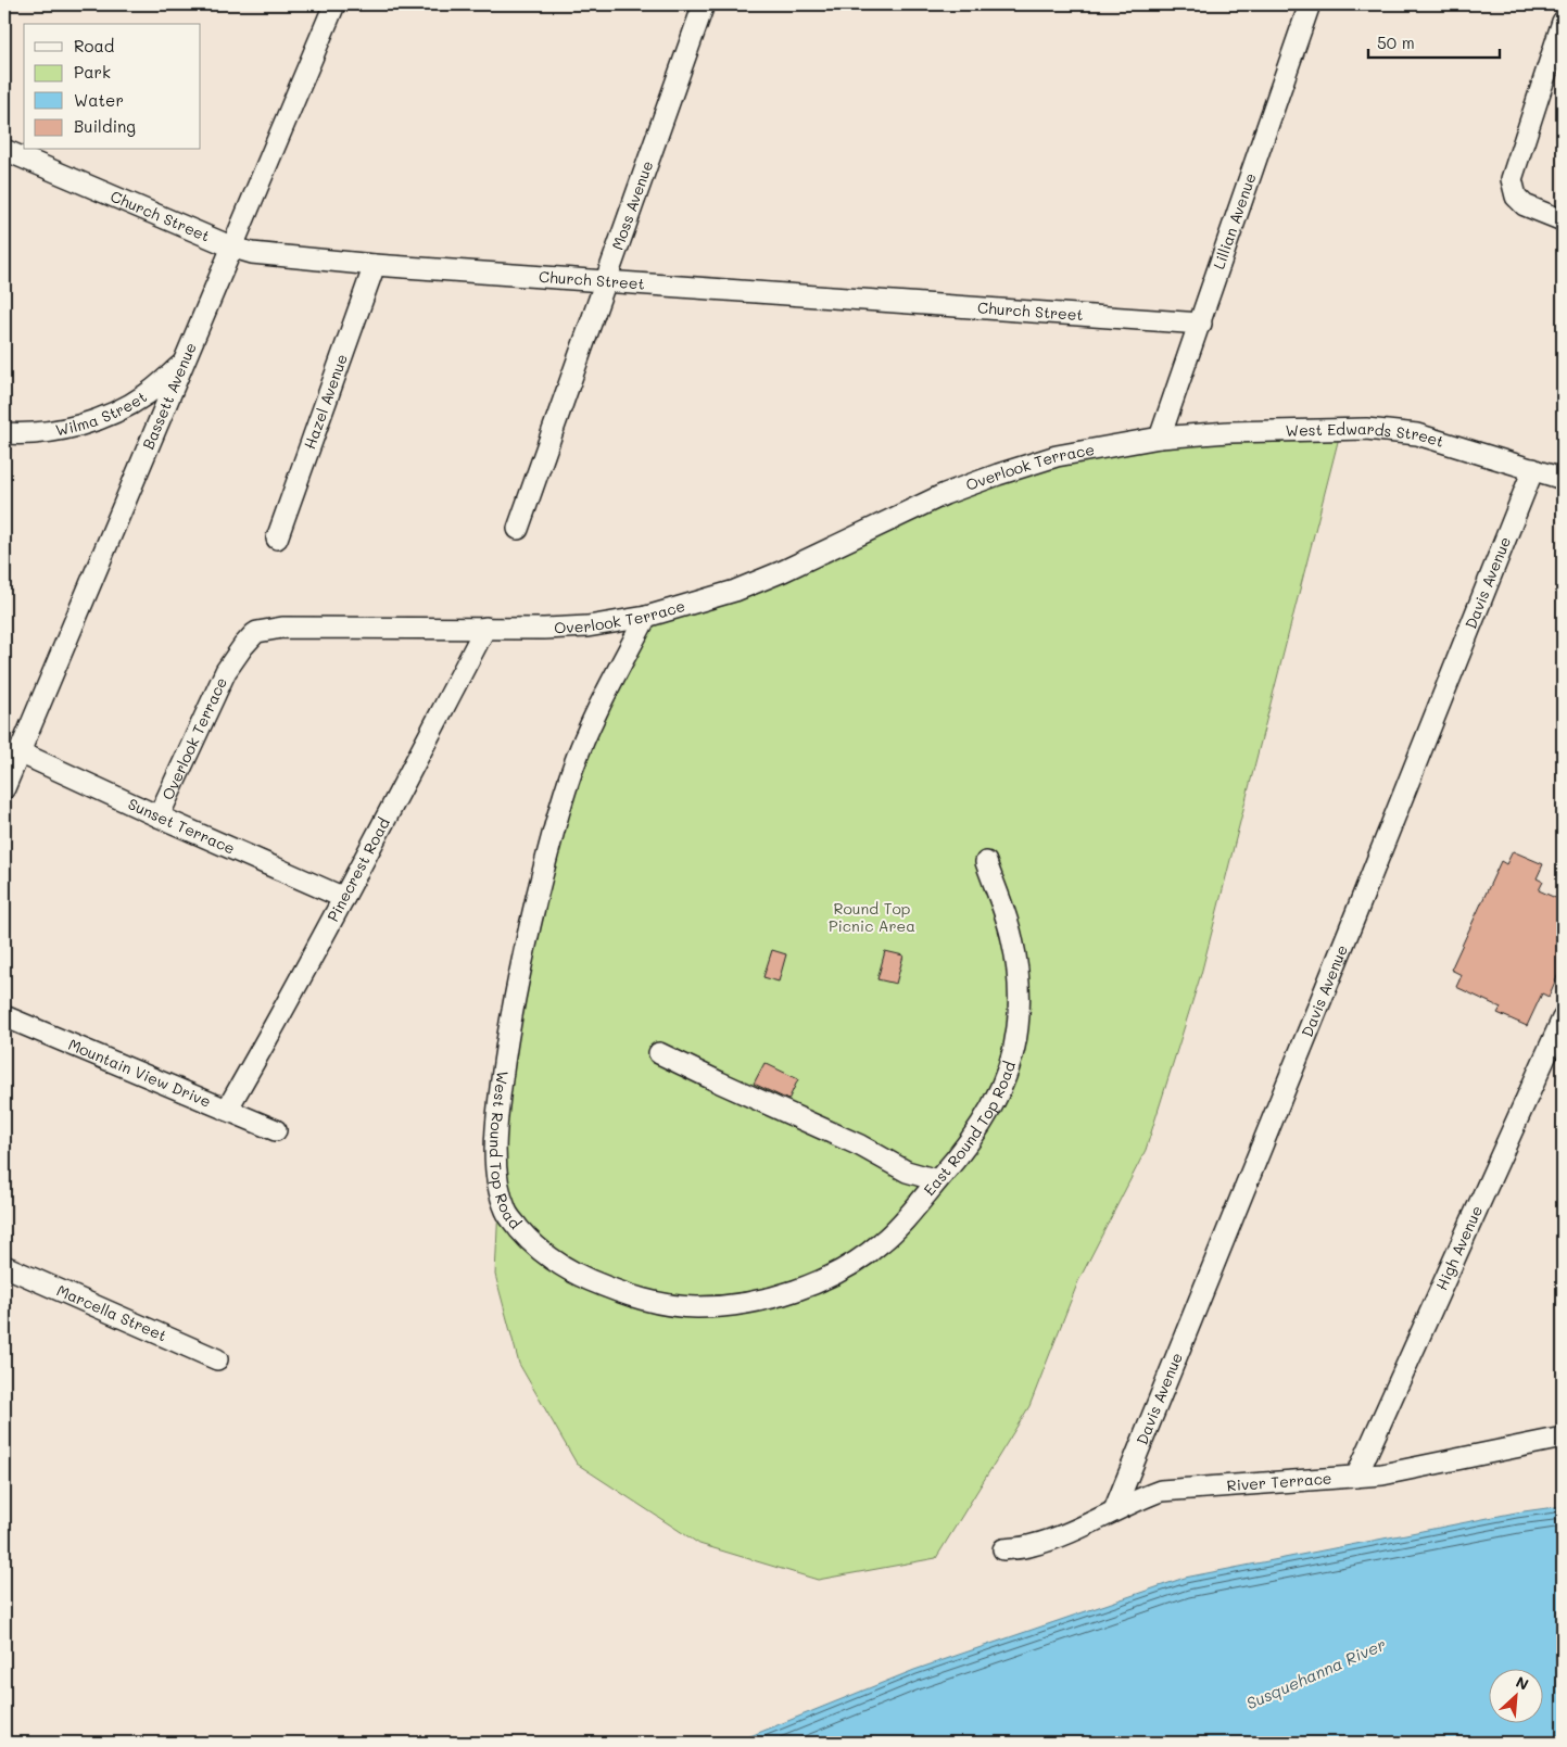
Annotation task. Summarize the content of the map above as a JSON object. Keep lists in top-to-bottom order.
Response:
{
  "streets": {
    "street": [
      "Moss Avenue",
      "Church Street",
      "Lillian Avenue",
      "Bassett Avenue",
      "Hazel Avenue",
      "Wilma Street",
      "West Edwards Street",
      "Overlook Terrace",
      "Davis Avenue",
      "Sunset Terrace",
      "Pinecrest Road",
      "Mountain View Drive",
      "East Round Top Road",
      "West Round Top Road",
      "High Avenue",
      "Marcella Street",
      "River Terrace"
    ]
  },
  "crossings": [
    ["Moss Avenue", "Church Street"],
    ["Church Street", "Lillian Avenue"],
    ["Church Street", "Bassett Avenue"],
    ["Church Street", "Hazel Avenue"],
    ["Lillian Avenue", "West Edwards Street"],
    ["Lillian Avenue", "Overlook Terrace"],
    ["Bassett Avenue", "Wilma Street"],
    ["Bassett Avenue", "Sunset Terrace"],
    ["West Edwards Street", "Overlook Terrace"],
    ["West Edwards Street", "Davis Avenue"],
    ["Overlook Terrace", "Sunset Terrace"],
    ["Overlook Terrace", "Pinecrest Road"],
    ["Overlook Terrace", "West Round Top Road"],
    ["Davis Avenue", "River Terrace"],
    ["Sunset Terrace", "Pinecrest Road"],
    ["Pinecrest Road", "Mountain View Drive"],
    ["East Round Top Road", "West Round Top Road"],
    ["High Avenue", "River Terrace"]
  ],
  "water": ["Susquehanna River"],
  "parks": ["Round Top Picnic Area"],
  "legend": [
    "Road",
    "Park",
    "Water",
    "Building"
  ],
  "scale_bar": "50 m",
  "north": "top right"
}
